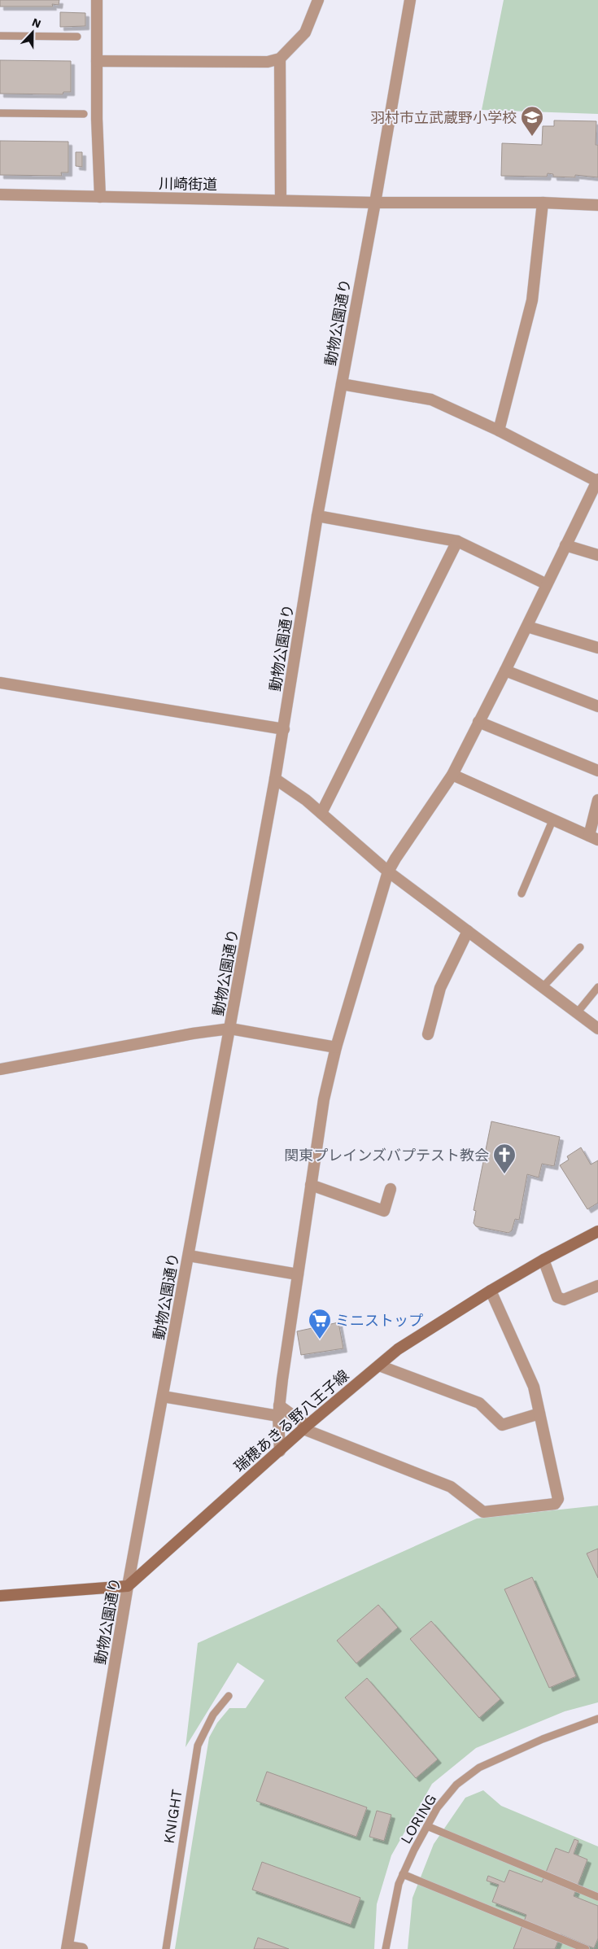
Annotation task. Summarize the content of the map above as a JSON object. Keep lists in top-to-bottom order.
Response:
{
  "streets": {
    "main road": ["瑞穂あきる野八王子線"],
    "street": ["川崎街道", "動物公園通り"],
    "lane": ["KNIGHT", "LORING"]
  },
  "crossings": [
    ["川崎街道", "動物公園通り"],
    ["動物公園通り", "瑞穂あきる野八王子線"]
  ],
  "places": {
    "school or university": ["羽村市立武蔵野小学校"],
    "church": ["関東プレインズバプテスト教会"],
    "supermarket": ["ミニストップ"]
  },
  "north": "top"
}
